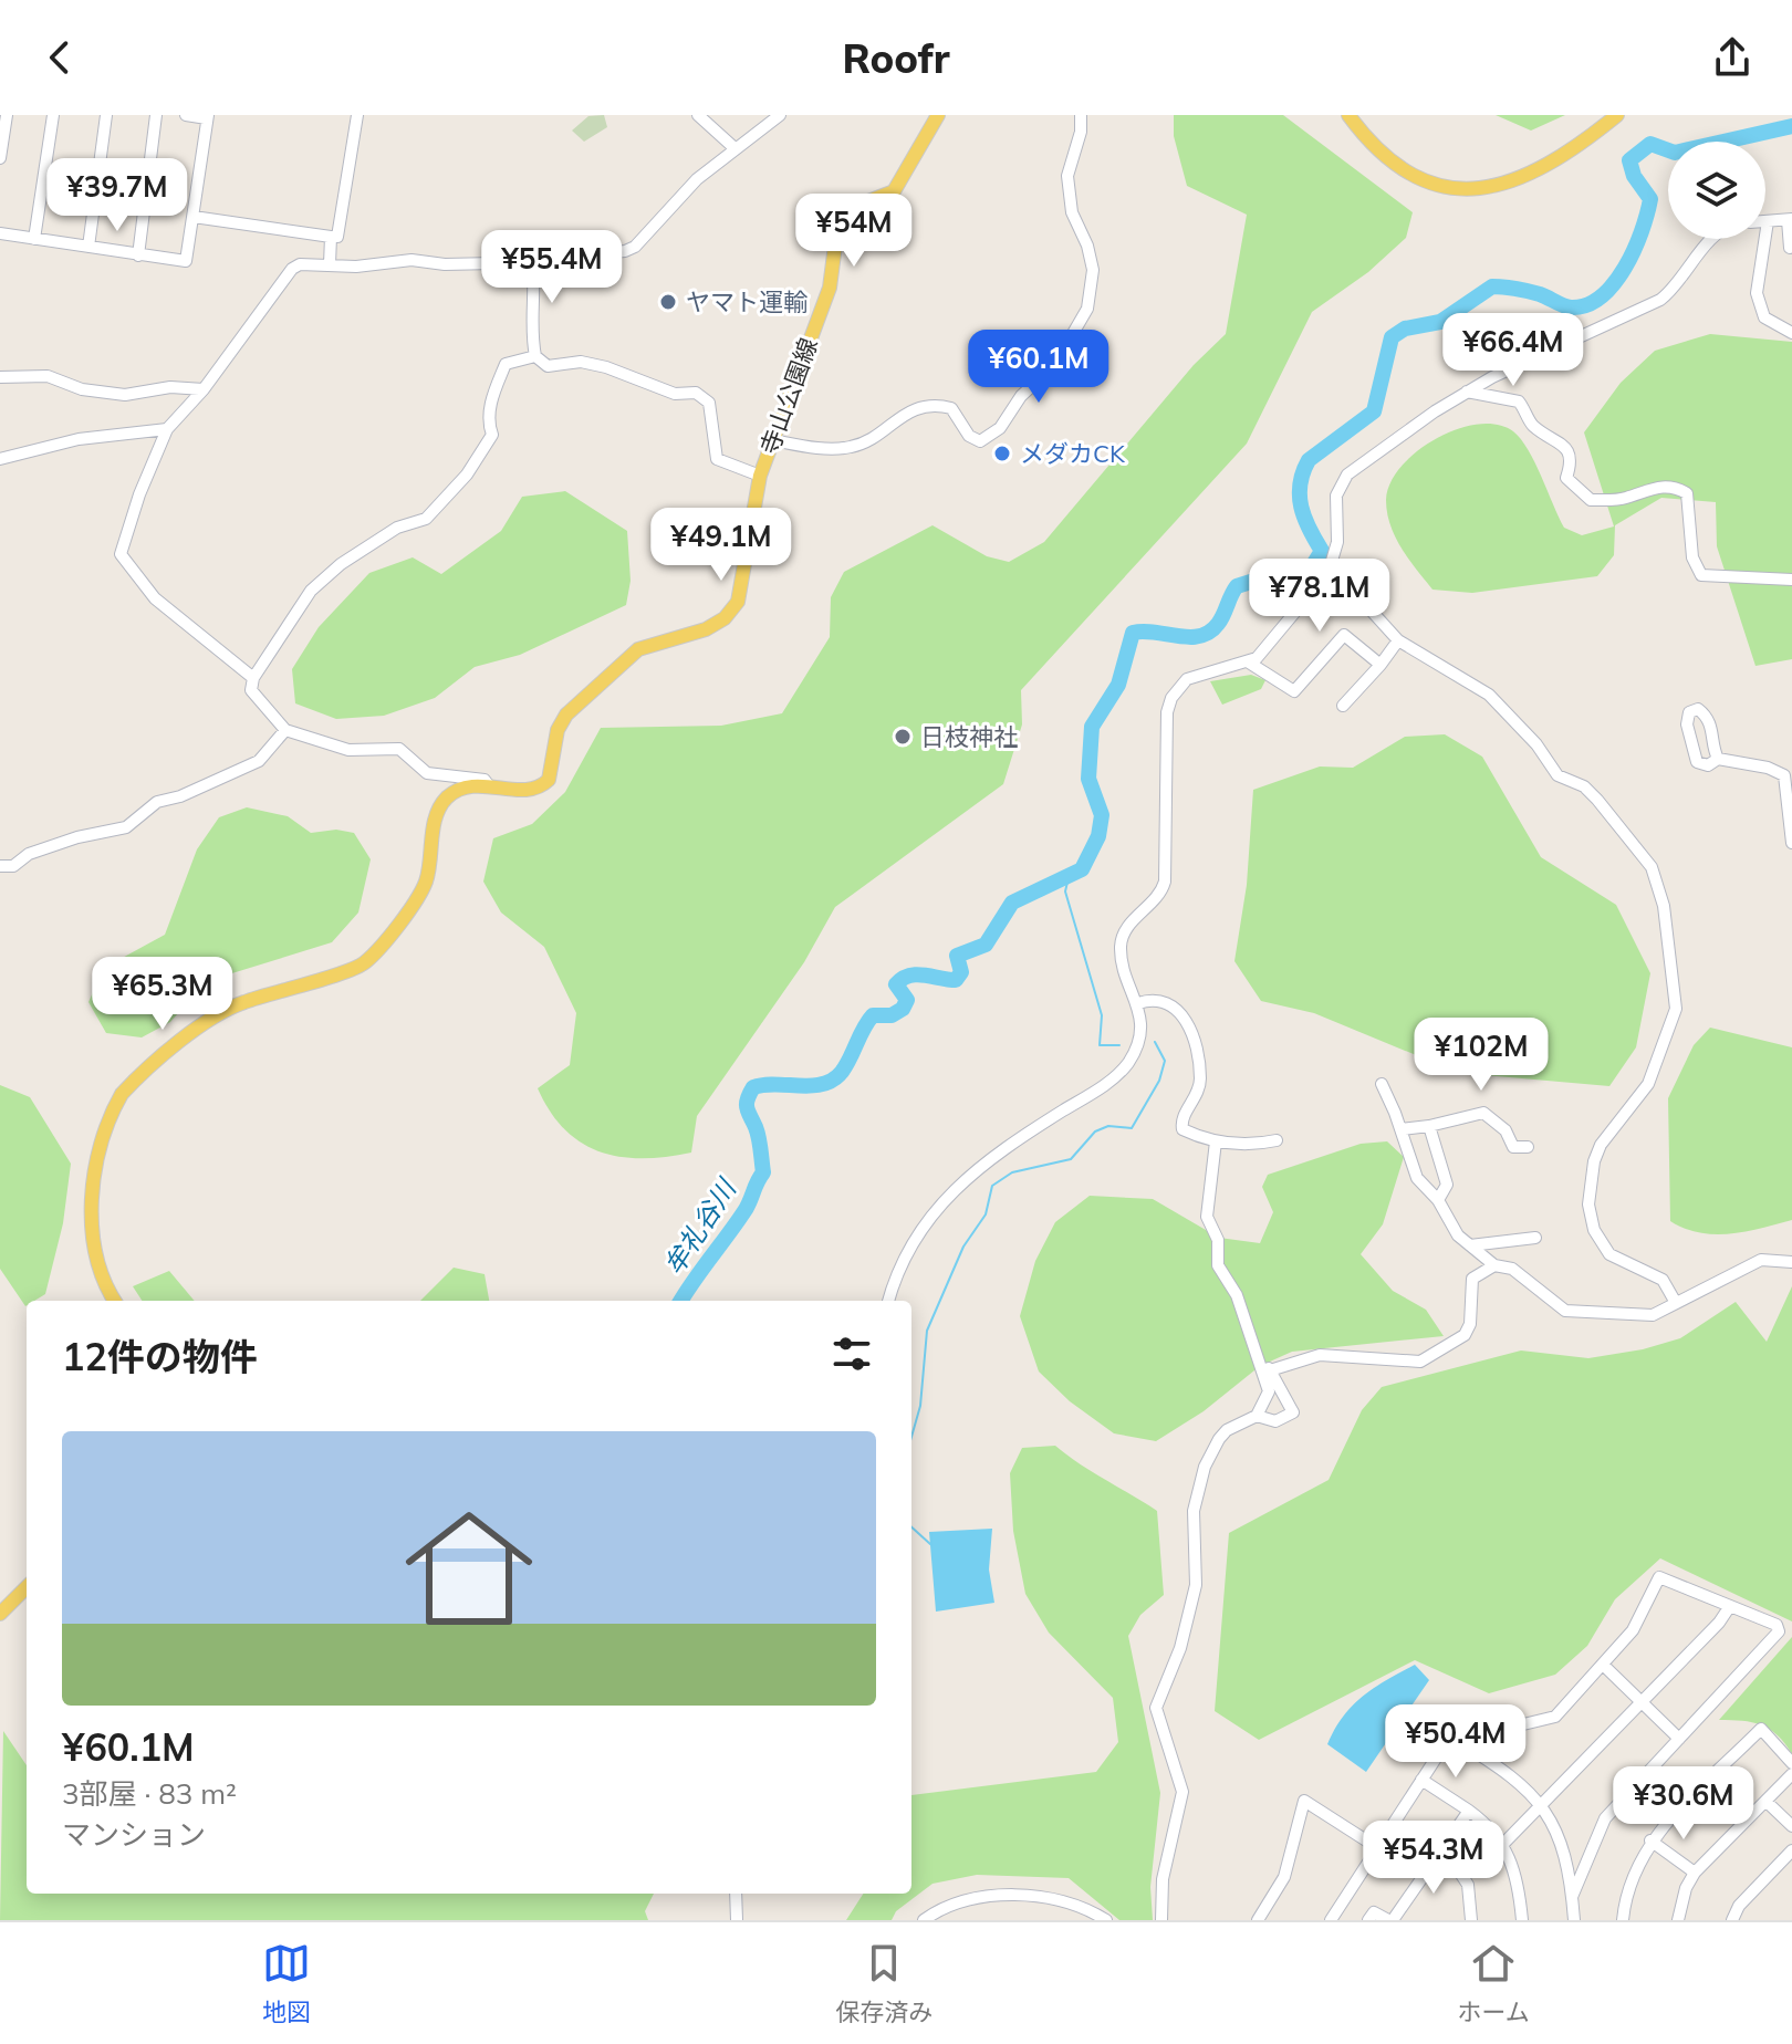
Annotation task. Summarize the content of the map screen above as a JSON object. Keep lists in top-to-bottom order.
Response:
{
  "streets": {
    "main road": ["寺山公園線"]
  },
  "water": ["牟礼谷川"],
  "places": ["ヤマト運輸", "メダカCK", "日枝神社"],
  "page": {
    "header": "Roofr",
    "price": [
      "¥39.7M",
      "¥54M",
      "¥55.4M",
      "¥66.4M",
      "¥60.1M",
      "¥49.1M",
      "¥78.1M",
      "¥65.3M",
      "¥102M",
      "¥50.4M",
      "¥30.6M",
      "¥54.3M"
    ],
    "heading": "12件の物件",
    "list": [
      {
        "name": "¥60.1M",
        "note": "3部屋 · 83 m² · マンション"
      }
    ],
    "tabs": ["地図", "保存済み", "ホーム"]
  }
}
